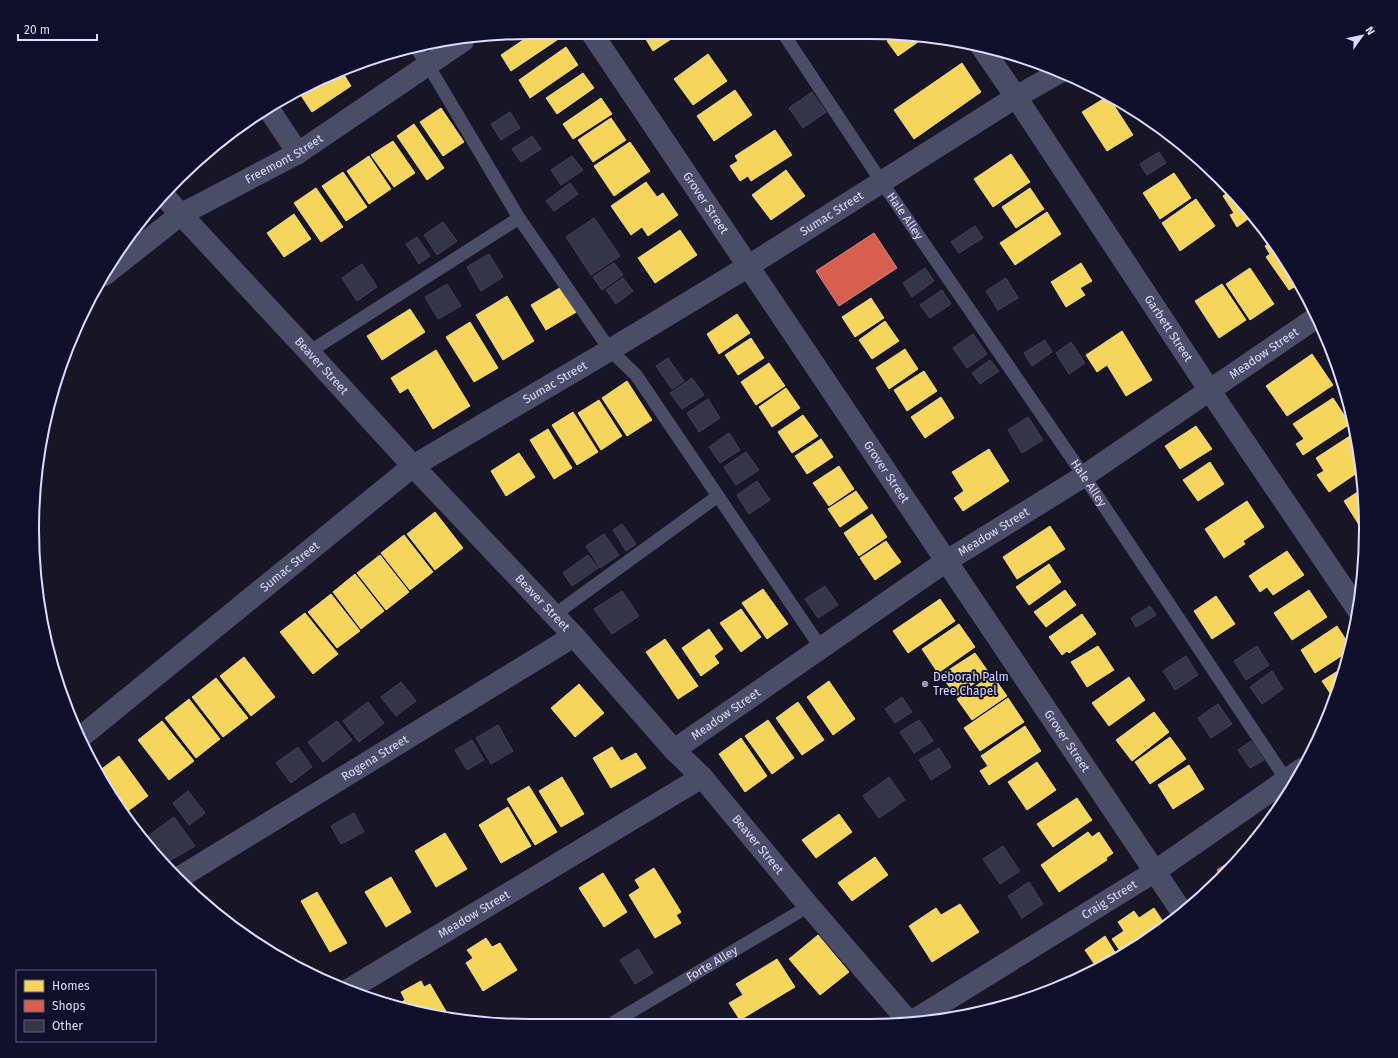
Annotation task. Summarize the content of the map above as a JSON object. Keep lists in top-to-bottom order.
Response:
{
  "streets": {
    "street": [
      "Freemont Street",
      "Grover Street",
      "Sumac Street",
      "Garbett Street",
      "Meadow Street",
      "Beaver Street",
      "Rogena Street",
      "Craig Street"
    ],
    "lane": ["Hale Alley", "Forte Alley"]
  },
  "crossings": [
    ["Freemont Street", "Beaver Street"],
    ["Grover Street", "Sumac Street"],
    ["Grover Street", "Meadow Street"],
    ["Grover Street", "Craig Street"],
    ["Sumac Street", "Hale Alley"],
    ["Sumac Street", "Garbett Street"],
    ["Sumac Street", "Beaver Street"],
    ["Hale Alley", "Meadow Street"],
    ["Garbett Street", "Meadow Street"],
    ["Meadow Street", "Beaver Street"],
    ["Beaver Street", "Rogena Street"],
    ["Beaver Street", "Forte Alley"]
  ],
  "places": ["Deborah Palm Tree Chapel"],
  "legend": ["Homes", "Shops", "Other"],
  "scale_bar": "20 m",
  "north": "top right"
}
